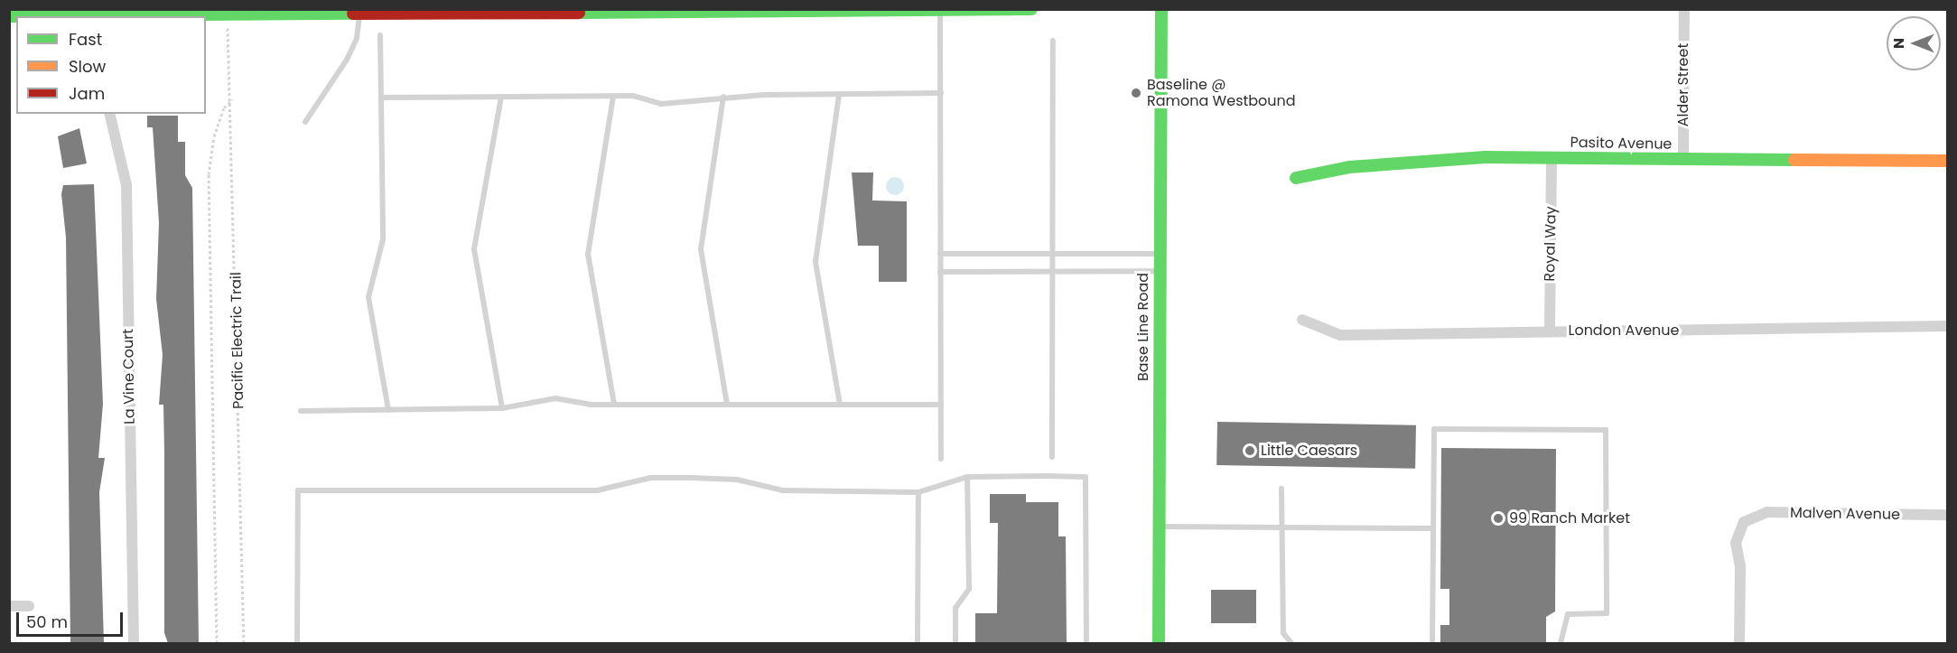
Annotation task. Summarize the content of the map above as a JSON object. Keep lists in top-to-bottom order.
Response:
{
  "streets": {
    "street": [
      "Alder Street",
      "Pasito Avenue",
      "Royal Way",
      "Base Line Road",
      "London Avenue",
      "La Vine Court",
      "Malven Avenue"
    ],
    "path": ["Pacific Electric Trail"]
  },
  "crossings": [
    ["Alder Street", "Pasito Avenue"],
    ["Pasito Avenue", "Royal Way"],
    ["Royal Way", "London Avenue"]
  ],
  "places": ["Baseline @ Ramona Westbound", "Little Caesars", "99 Ranch Market"],
  "legend": ["Fast", "Slow", "Jam"],
  "scale_bar": "50 m",
  "north": "left"
}
